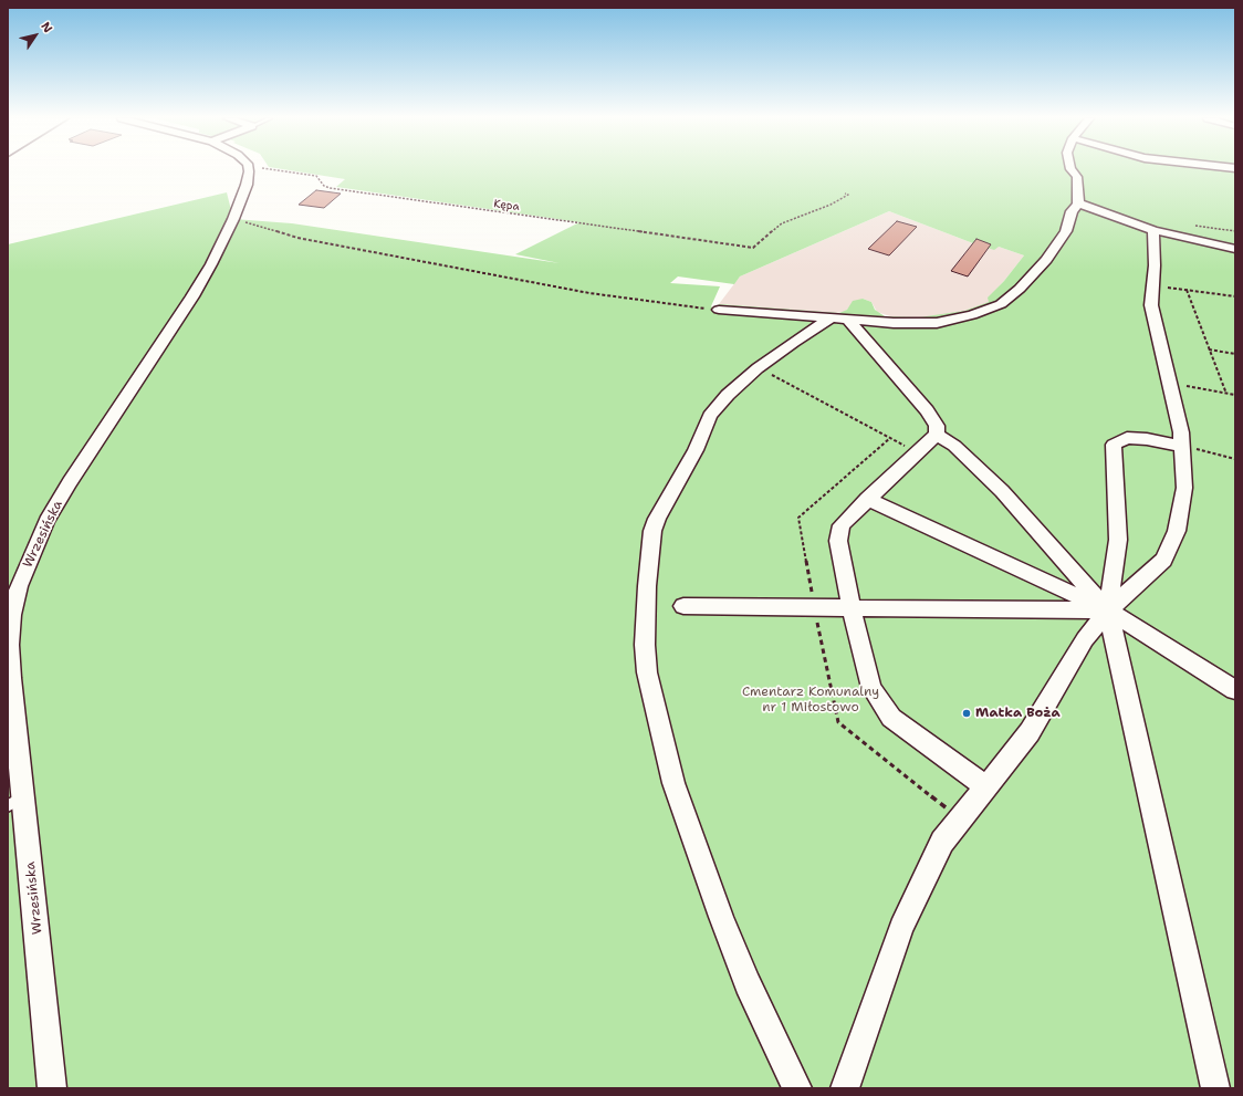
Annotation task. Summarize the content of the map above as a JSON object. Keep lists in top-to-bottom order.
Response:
{
  "streets": {
    "street": ["Wrzesińska"],
    "path": ["Kępa"]
  },
  "parks": ["Cmentarz Komunalny nr 1 Miłostowo"],
  "places": ["Matka Boża"],
  "north": "top right"
}
